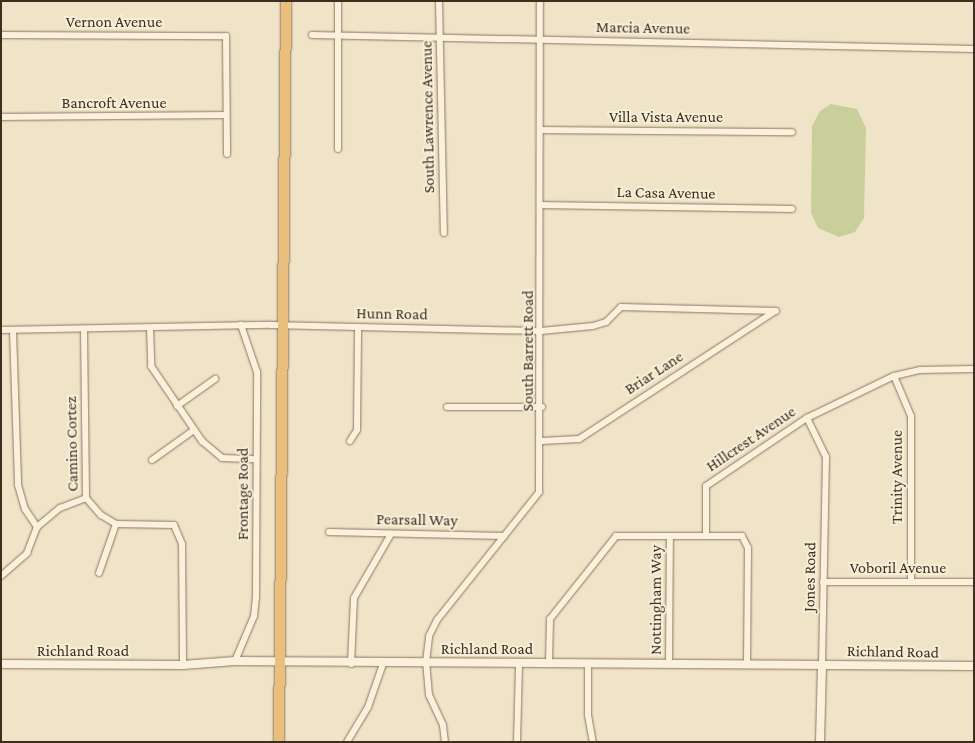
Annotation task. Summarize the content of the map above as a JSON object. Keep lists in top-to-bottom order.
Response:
{
  "streets": {
    "street": [
      "Vernon Avenue",
      "Marcia Avenue",
      "Bancroft Avenue",
      "South Lawrence Avenue",
      "Villa Vista Avenue",
      "La Casa Avenue",
      "Hunn Road",
      "South Barrett Road",
      "Briar Lane",
      "Hillcrest Avenue",
      "Camino Cortez",
      "Trinity Avenue",
      "Frontage Road",
      "Pearsall Way",
      "Voboril Avenue",
      "Jones Road",
      "Nottingham Way",
      "Richland Road"
    ]
  },
  "crossings": [
    ["Vernon Avenue", "Bancroft Avenue"],
    ["Marcia Avenue", "South Lawrence Avenue"],
    ["Marcia Avenue", "South Barrett Road"],
    ["Villa Vista Avenue", "South Barrett Road"],
    ["La Casa Avenue", "South Barrett Road"],
    ["Hunn Road", "South Barrett Road"],
    ["Hunn Road", "Briar Lane"],
    ["Hunn Road", "Camino Cortez"],
    ["Hunn Road", "Frontage Road"],
    ["South Barrett Road", "Briar Lane"],
    ["South Barrett Road", "Pearsall Way"],
    ["South Barrett Road", "Richland Road"],
    ["Hillcrest Avenue", "Trinity Avenue"],
    ["Hillcrest Avenue", "Jones Road"],
    ["Trinity Avenue", "Voboril Avenue"],
    ["Frontage Road", "Richland Road"],
    ["Voboril Avenue", "Jones Road"],
    ["Jones Road", "Richland Road"],
    ["Nottingham Way", "Richland Road"]
  ]
}
